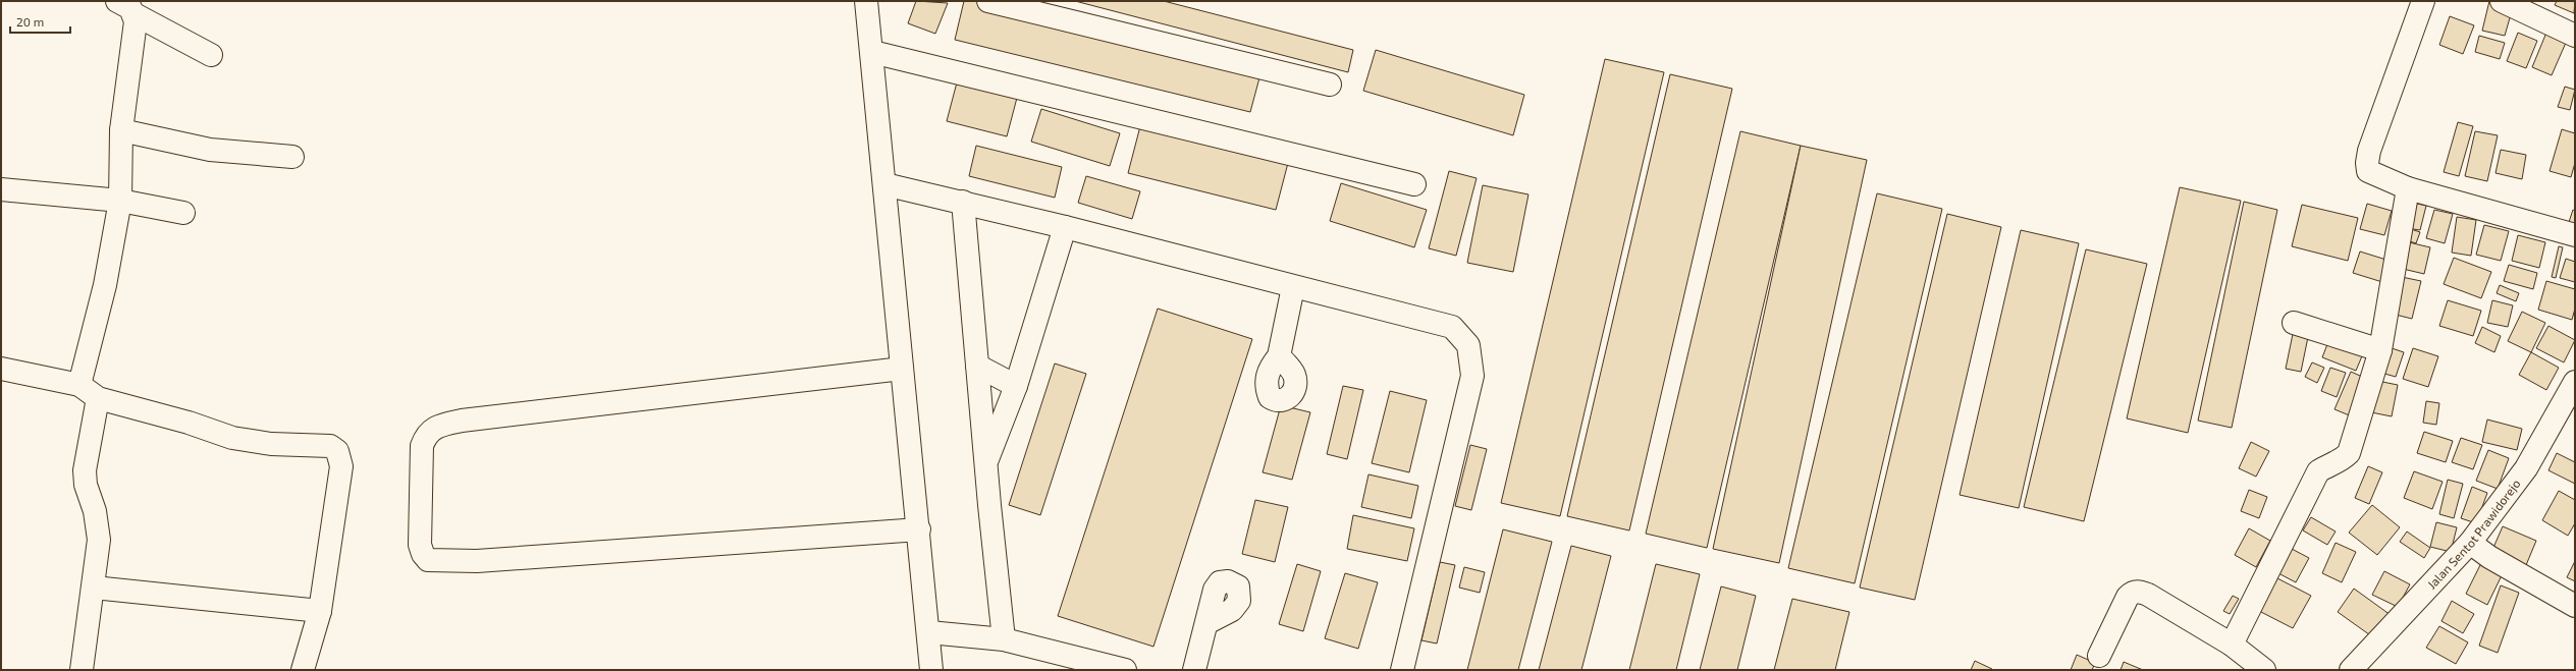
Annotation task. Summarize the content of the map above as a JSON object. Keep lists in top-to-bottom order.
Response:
{
  "streets": {
    "street": ["Jalan Sentot Prawidorejo"]
  },
  "scale_bar": "20 m"
}
